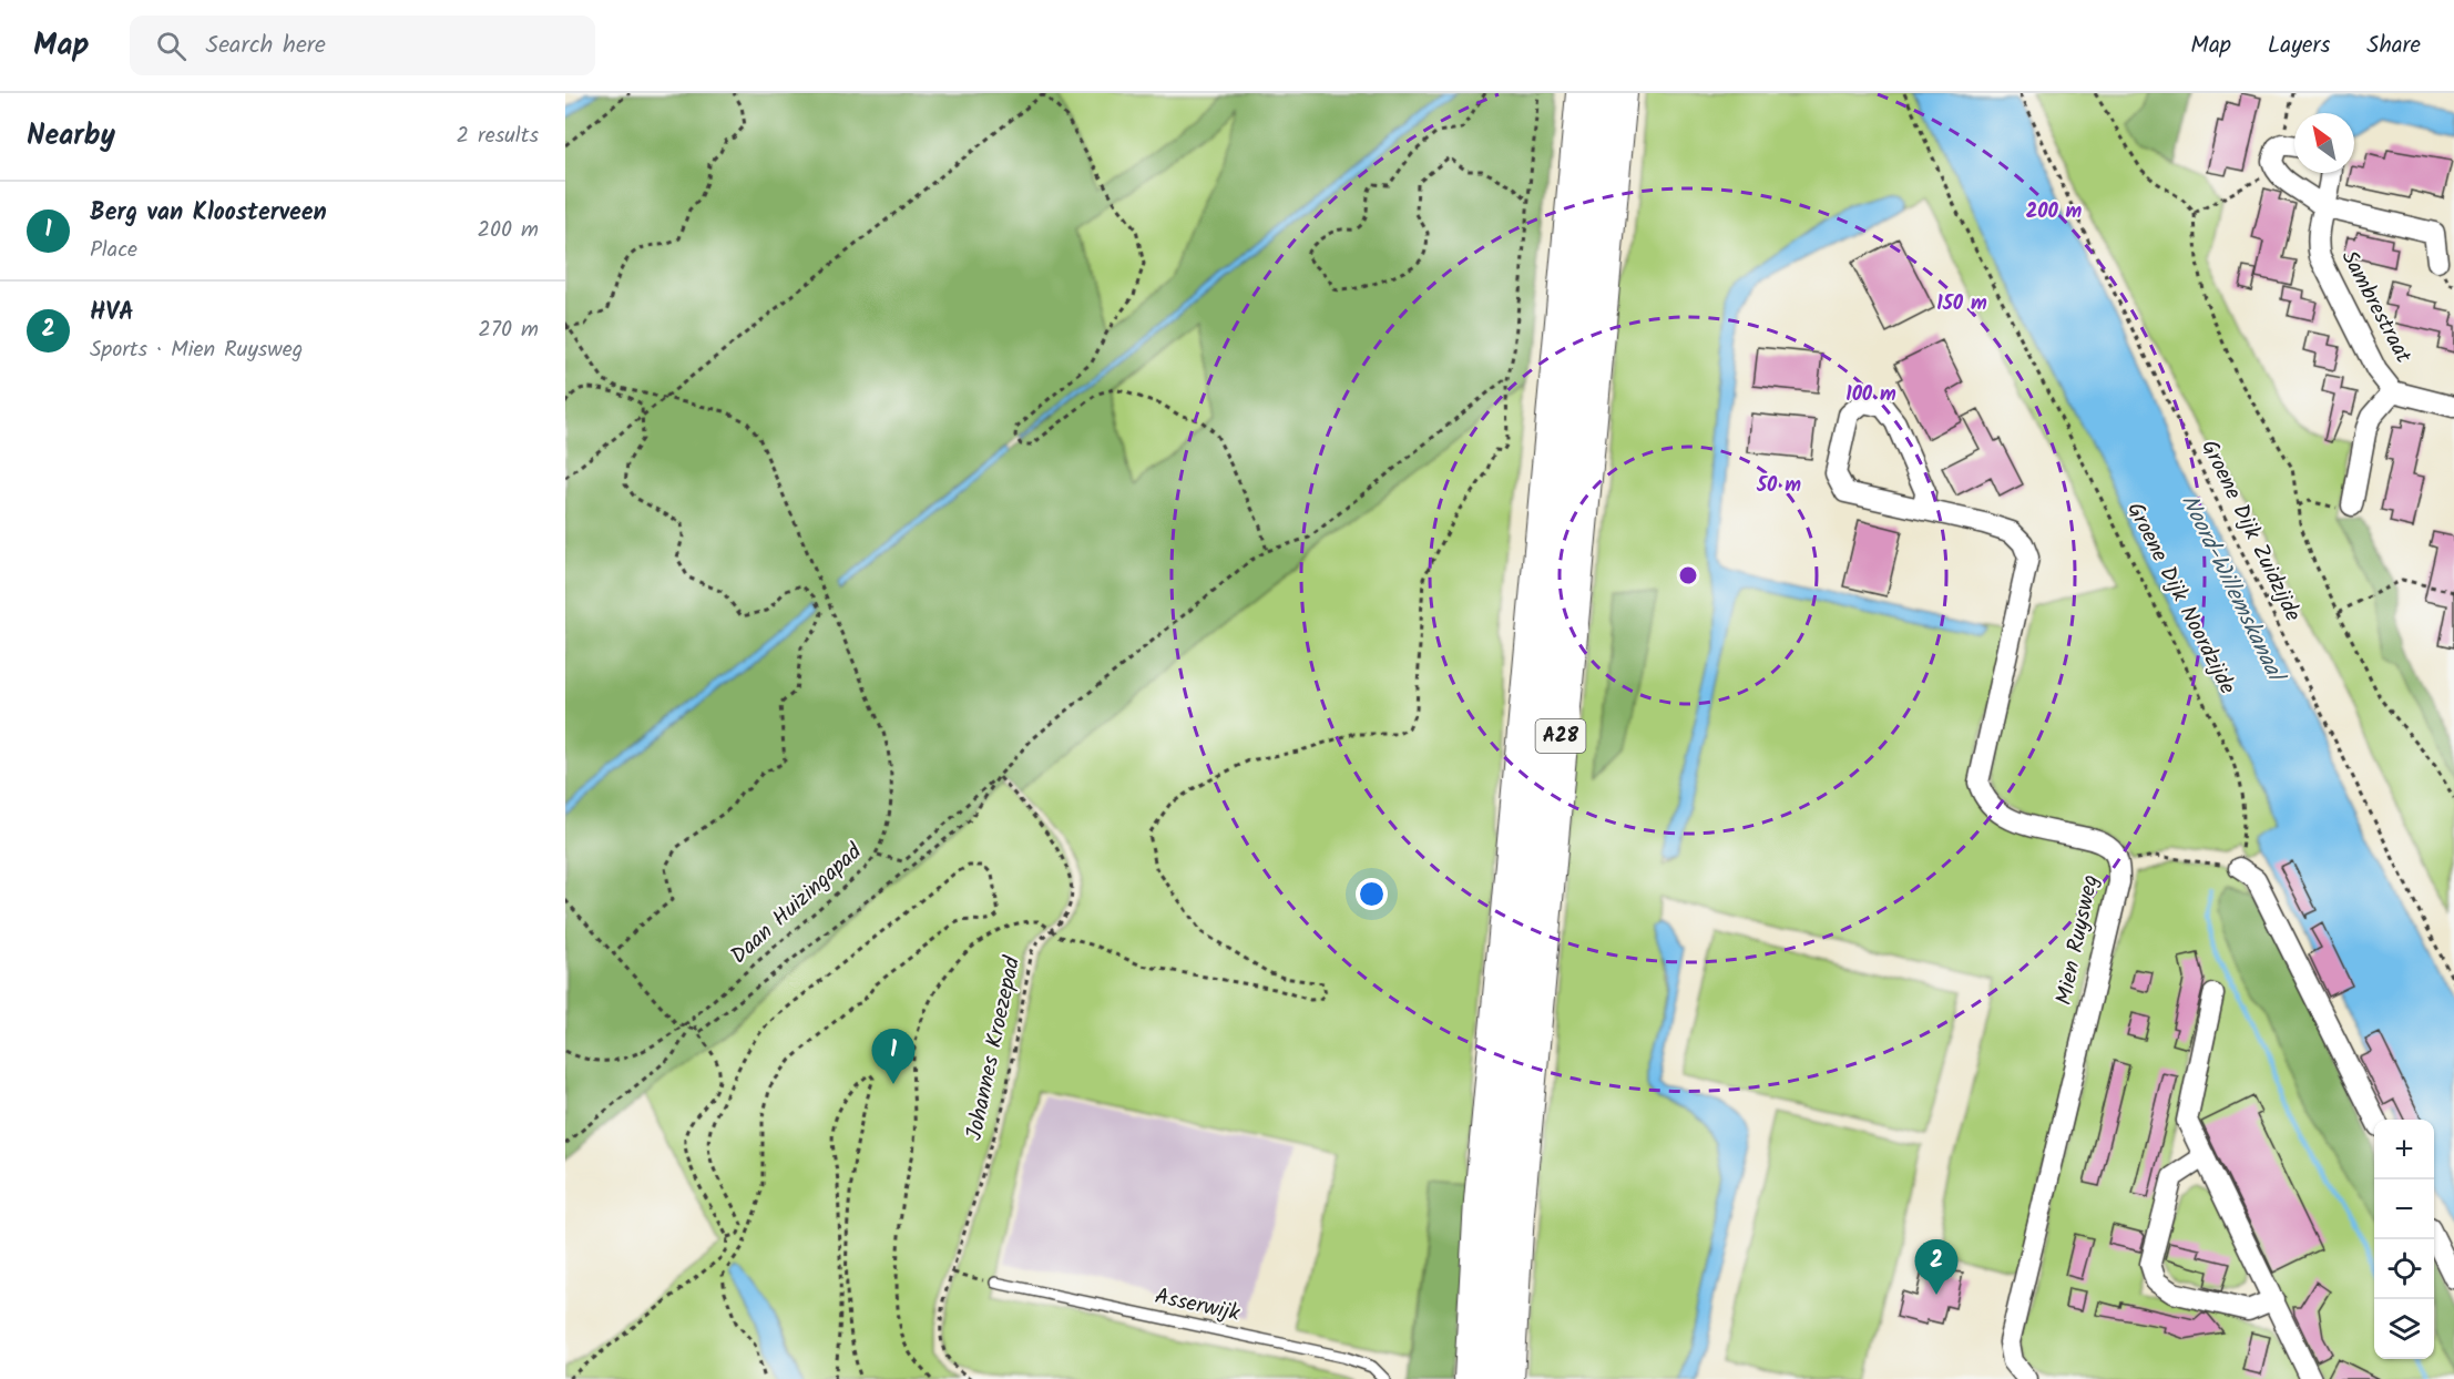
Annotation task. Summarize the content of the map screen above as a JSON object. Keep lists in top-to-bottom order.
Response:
{
  "streets": {
    "highway": ["A28"],
    "street": ["Sambrestraat", "Mien Ruysweg"],
    "lane": ["Asserwijk"],
    "path": [
      "Groene Dijk Zuidzijde",
      "Groene Dijk Noordzijde",
      "Daan Huizingapad",
      "Johannes Kroezepad"
    ]
  },
  "water": ["Noord-Willemskanaal"],
  "north": "top left",
  "page": {
    "header": "Map",
    "search": "Search here",
    "nav": ["Map", "Layers", "Share"],
    "heading": ["Nearby", "2 results"],
    "list": [
      {
        "mark": "1",
        "name": "Berg van Kloosterveen",
        "note": "Place",
        "value": "200 m"
      },
      {
        "mark": "2",
        "name": "HVA",
        "note": "Sports · Mien Ruysweg",
        "value": "270 m"
      }
    ],
    "pins": ["1", "2"],
    "map_buttons": ["+", "−"]
  },
  "rings": [
    "200 m",
    "150 m",
    "100 m",
    "50 m"
  ]
}
